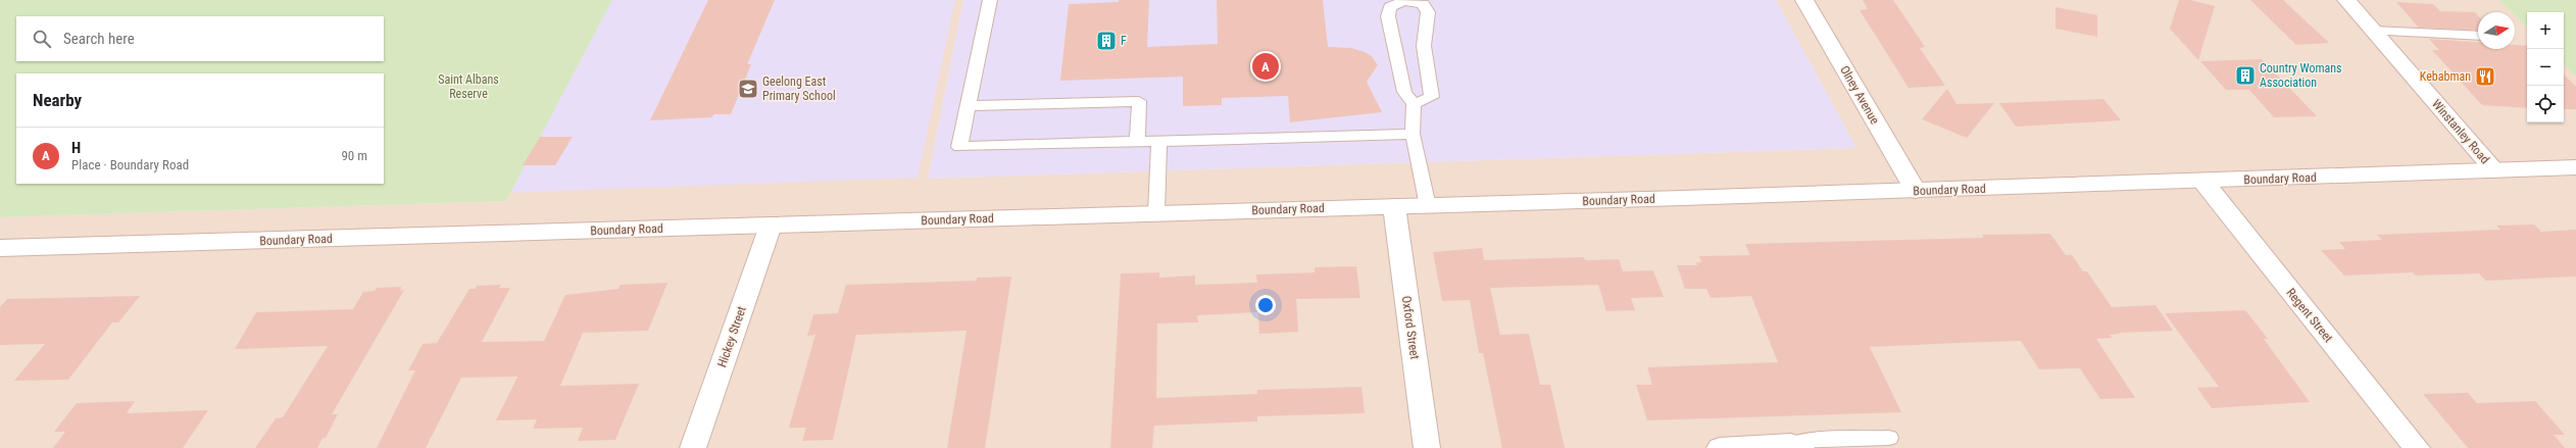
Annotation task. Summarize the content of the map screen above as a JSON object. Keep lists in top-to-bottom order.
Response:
{
  "streets": {
    "main road": [
      "Olney Avenue",
      "Winstanley Road",
      "Boundary Road",
      "Regent Street",
      "Oxford Street",
      "Hickey Street"
    ]
  },
  "crossings": [
    ["Olney Avenue", "Boundary Road"],
    ["Winstanley Road", "Boundary Road"],
    ["Boundary Road", "Regent Street"],
    ["Boundary Road", "Oxford Street"],
    ["Boundary Road", "Hickey Street"]
  ],
  "parks": ["Saint Albans Reserve"],
  "places": {
    "building": ["F", "Country Womans Association"],
    "restaurant": ["Kebabman"],
    "school or university": ["Geelong East Primary School"]
  },
  "north": "right",
  "page": {
    "map_buttons": ["+", "−"],
    "search": "Search here",
    "pins": "A",
    "heading": "Nearby",
    "list": [
      {
        "mark": "A",
        "name": "H",
        "note": "Place · Boundary Road",
        "value": "90 m"
      }
    ]
  }
}
